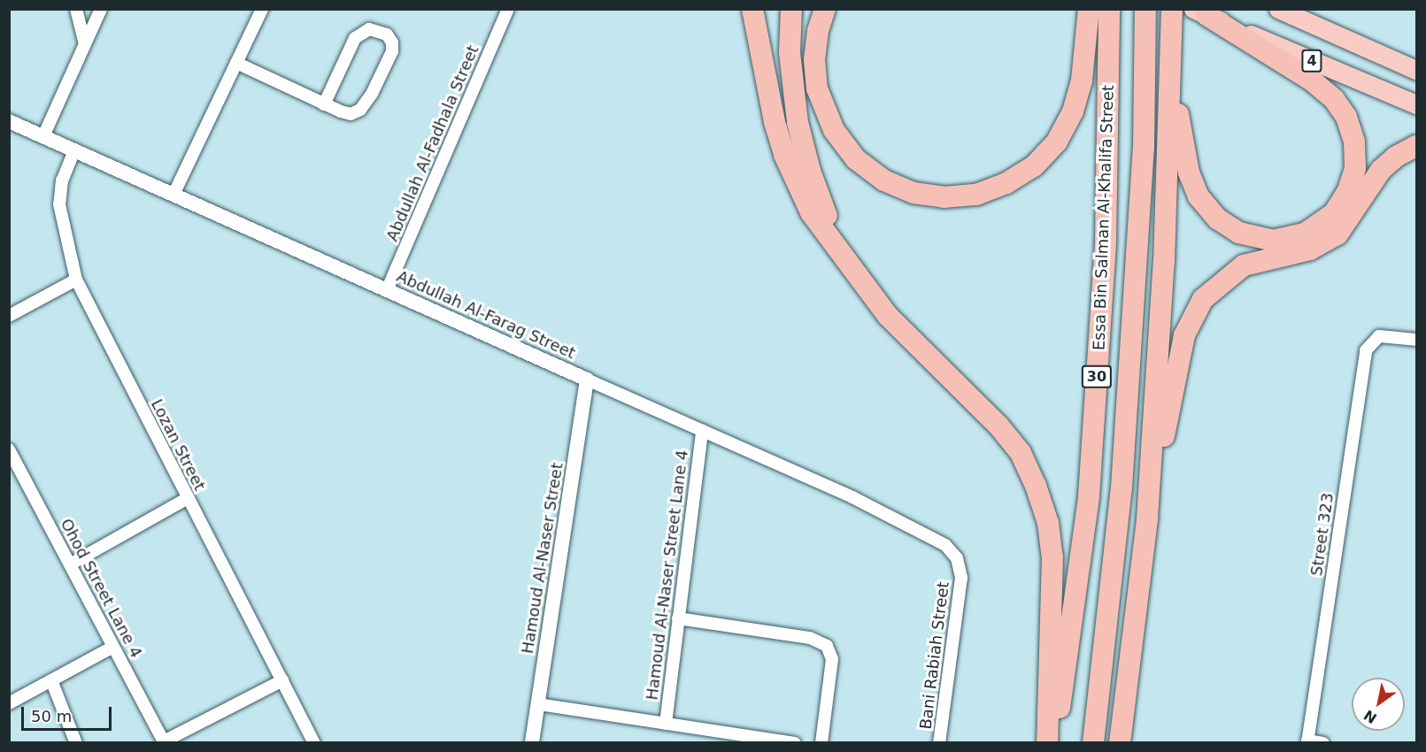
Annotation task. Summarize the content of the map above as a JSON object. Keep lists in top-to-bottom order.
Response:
{
  "streets": {
    "highway": ["4", "Essa Bin Salman Al-Khalifa Street", "30"],
    "street": [
      "Abdullah Al-Fadhala Street",
      "Abdullah Al-Farag Street",
      "Lozan Street",
      "Street 323",
      "Hamoud Al-Naser Street",
      "Hamoud Al-Naser Street Lane 4",
      "Ohod Street Lane 4",
      "Bani Rabiah Street"
    ]
  },
  "crossings": [
    ["Abdullah Al-Fadhala Street", "Abdullah Al-Farag Street"],
    ["Abdullah Al-Farag Street", "Lozan Street"],
    ["Abdullah Al-Farag Street", "Hamoud Al-Naser Street"],
    ["Abdullah Al-Farag Street", "Hamoud Al-Naser Street Lane 4"],
    ["Abdullah Al-Farag Street", "Bani Rabiah Street"]
  ],
  "scale_bar": "50 m",
  "north": "bottom left"
}
